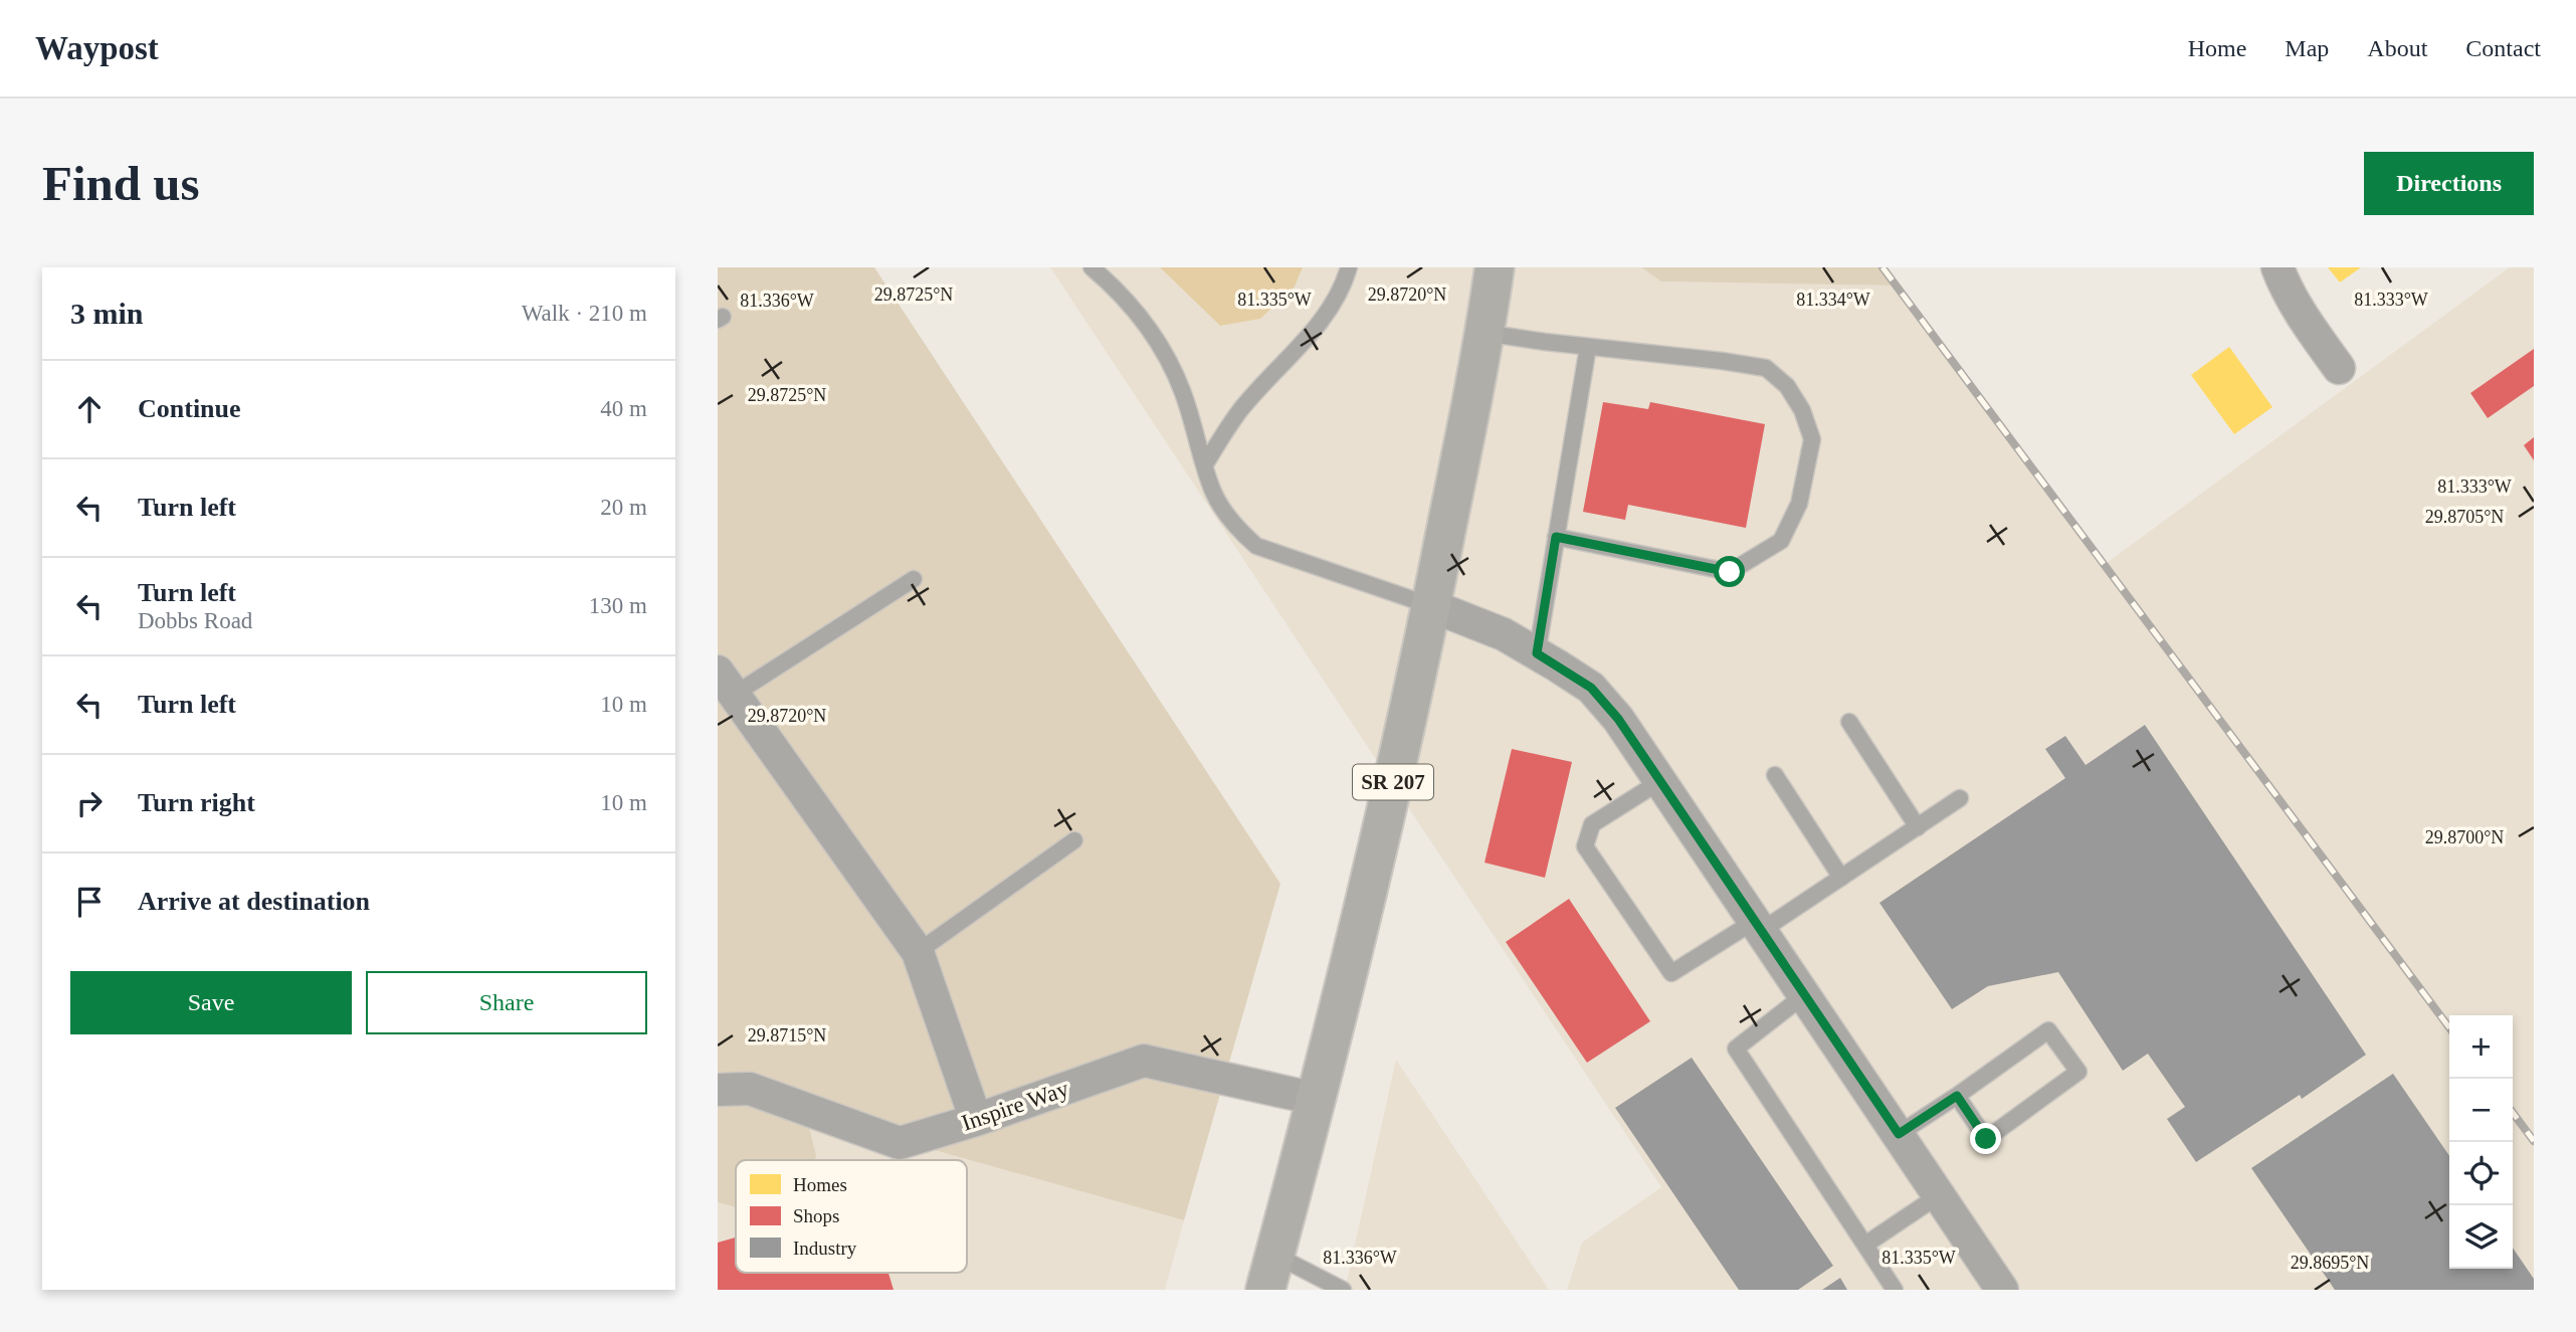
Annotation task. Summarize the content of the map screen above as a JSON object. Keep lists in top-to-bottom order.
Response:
{
  "streets": {
    "highway": ["SR 207"],
    "street": ["Inspire Way"]
  },
  "crossings": [
    ["SR 207", "Inspire Way"]
  ],
  "legend": ["Homes", "Shops", "Industry"],
  "page": {
    "header": "Waypost",
    "nav": [
      "Home",
      "Map",
      "About",
      "Contact"
    ],
    "buttons": [
      "Directions",
      ["Save", "Share"]
    ],
    "title": "Find us",
    "heading": ["3 min", "Walk · 210 m"],
    "list": [
      ["Continue", "40 m"],
      ["Turn left", "20 m"],
      ["Turn left", "Dobbs Road", "130 m"],
      ["Turn left", "10 m"],
      ["Turn right", "10 m"],
      "Arrive at destination"
    ],
    "map_buttons": ["+", "−"]
  },
  "coordinates": [
    "29.8725°N",
    "29.8720°N",
    "81.333°W",
    "81.335°W",
    "81.334°W",
    "81.336°W",
    "29.8705°N",
    "29.8700°N",
    "29.8715°N",
    "29.8695°N"
  ]
}
